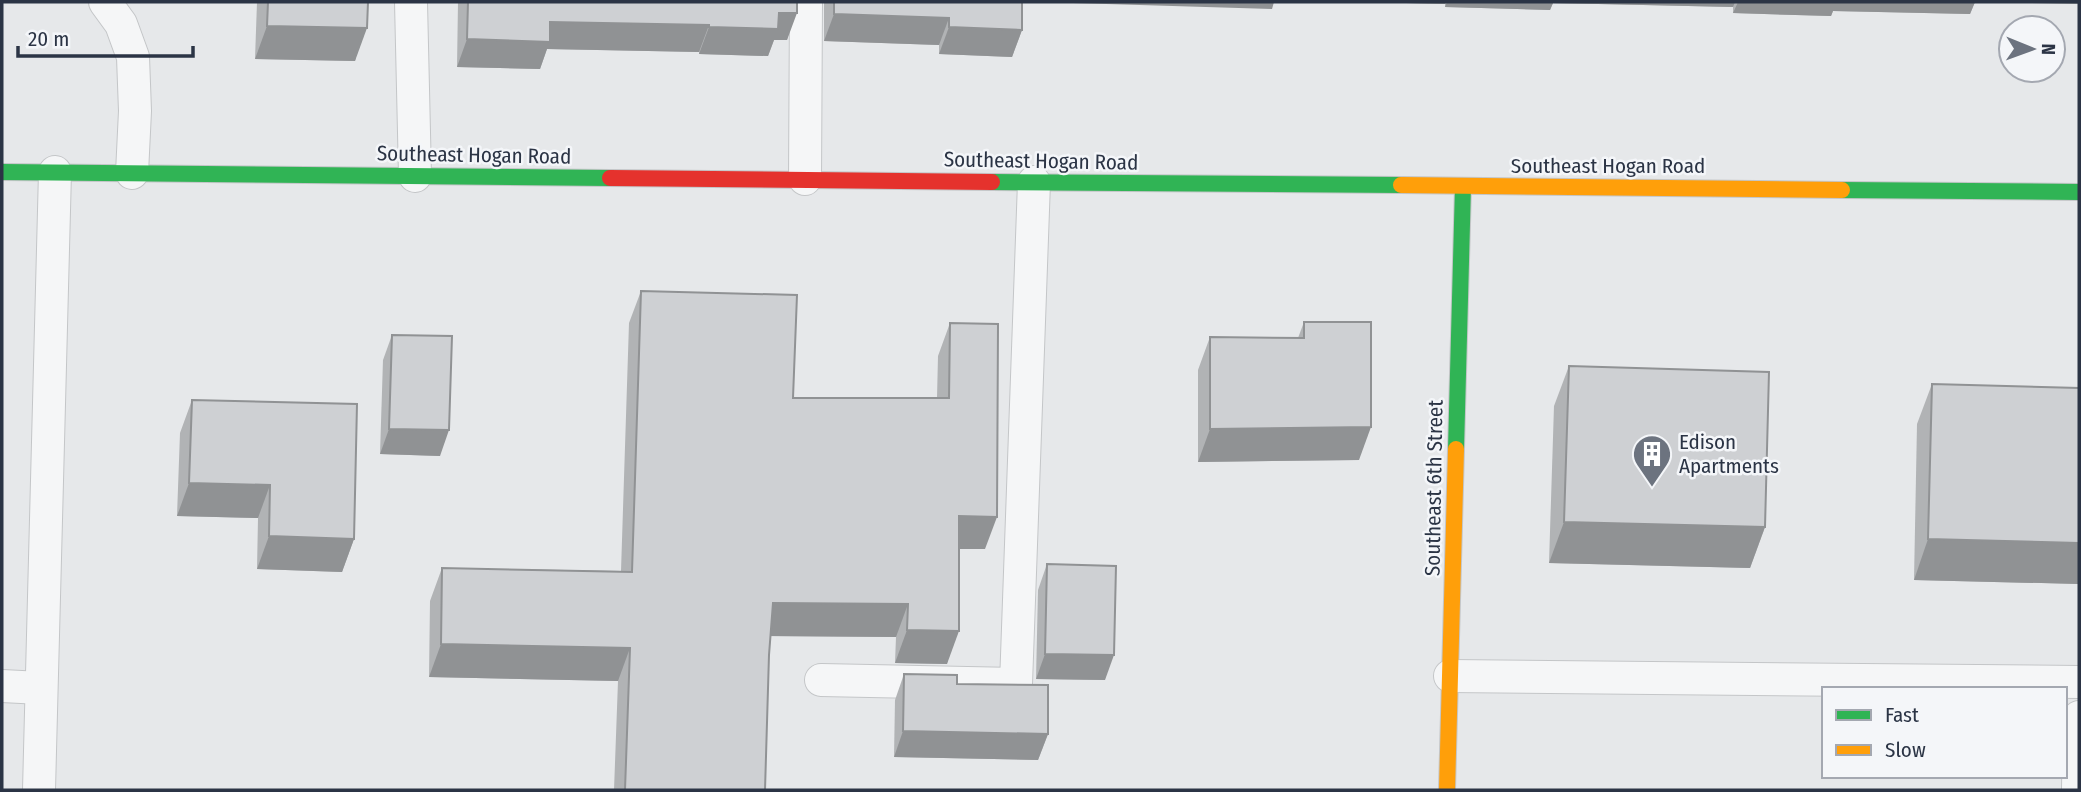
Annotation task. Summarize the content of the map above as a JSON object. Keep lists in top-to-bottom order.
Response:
{
  "streets": {
    "main road": ["Southeast Hogan Road", "Southeast 6th Street"]
  },
  "crossings": [
    ["Southeast Hogan Road", "Southeast 6th Street"]
  ],
  "places": {
    "building": ["Edison Apartments"]
  },
  "legend": ["Fast", "Slow"],
  "scale_bar": "20 m",
  "north": "right"
}
